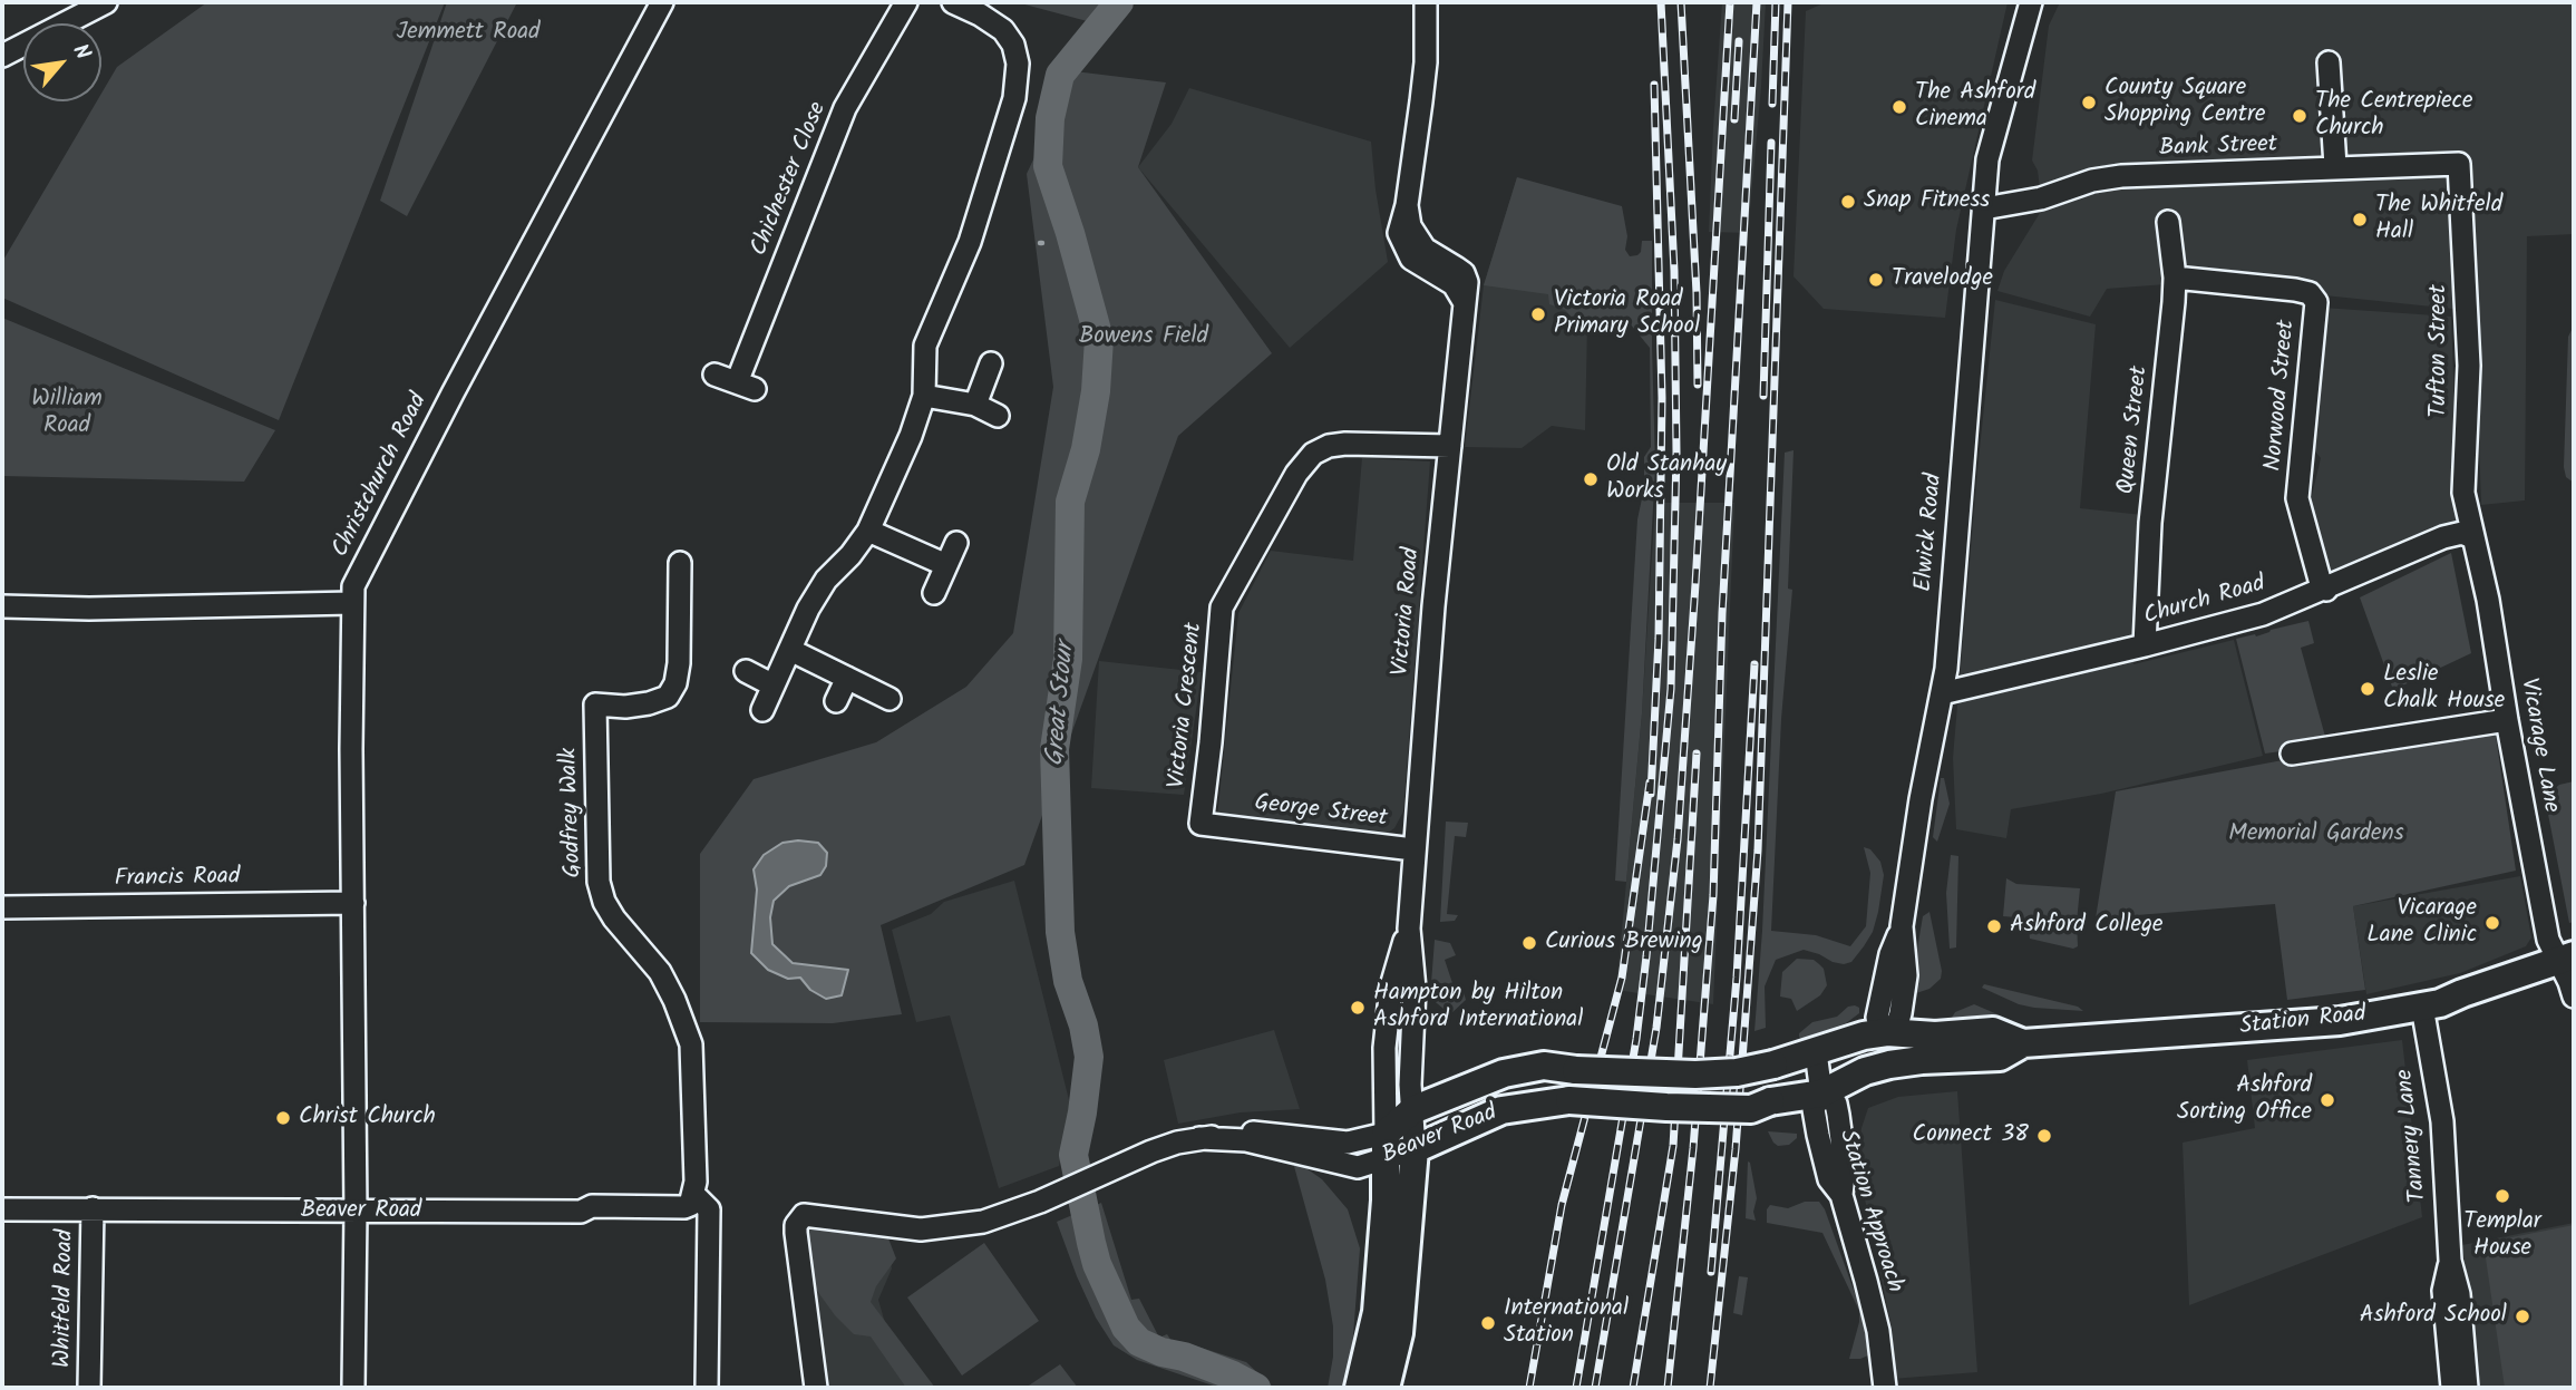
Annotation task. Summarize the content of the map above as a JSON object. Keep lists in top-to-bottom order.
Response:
{
  "streets": {
    "main road": ["Station Road", "Beaver Road"],
    "street": [
      "Bank Street",
      "Chichester Close",
      "Tufton Street",
      "Norwood Street",
      "Queen Street",
      "Christchurch Road",
      "Elwick Road",
      "Church Road",
      "Victoria Road",
      "Victoria Crescent",
      "Vicarage Lane",
      "Godfrey Walk",
      "George Street",
      "Francis Road",
      "Tannery Lane",
      "Station Approach",
      "Whitfeld Road"
    ]
  },
  "crossings": [
    ["Bank Street", "Tufton Street"],
    ["Bank Street", "Elwick Road"],
    ["Tufton Street", "Church Road"],
    ["Tufton Street", "Vicarage Lane"],
    ["Norwood Street", "Queen Street"],
    ["Norwood Street", "Church Road"],
    ["Queen Street", "Church Road"],
    ["Christchurch Road", "Francis Road"],
    ["Christchurch Road", "Beaver Road"],
    ["Elwick Road", "Church Road"],
    ["Elwick Road", "Station Road"],
    ["Church Road", "Vicarage Lane"],
    ["Victoria Road", "Victoria Crescent"],
    ["Victoria Road", "George Street"],
    ["Victoria Road", "Beaver Road"],
    ["Victoria Crescent", "George Street"],
    ["Vicarage Lane", "Station Road"],
    ["Godfrey Walk", "Beaver Road"],
    ["Station Road", "Beaver Road"],
    ["Station Road", "Tannery Lane"],
    ["Station Road", "Station Approach"],
    ["Beaver Road", "Station Approach"],
    ["Beaver Road", "Whitfeld Road"]
  ],
  "water": ["Great Stour"],
  "parks": [
    "Jemmett Road",
    "Bowens Field",
    "William Road",
    "Memorial Gardens"
  ],
  "places": [
    "County Square Shopping Centre",
    "The Ashford Cinema",
    "The Centrepiece Church",
    "Snap Fitness",
    "The Whitfeld Hall",
    "Travelodge",
    "Victoria Road Primary School",
    "Old Stanhay Works",
    "Leslie Chalk House",
    "Vicarage Lane Clinic",
    "Ashford College",
    "Curious Brewing",
    "Hampton by Hilton Ashford International",
    "Ashford Sorting Office",
    "Christ Church",
    "Connect 38",
    "Templar House",
    "Ashford School",
    "International Station"
  ],
  "north": "top right"
}
